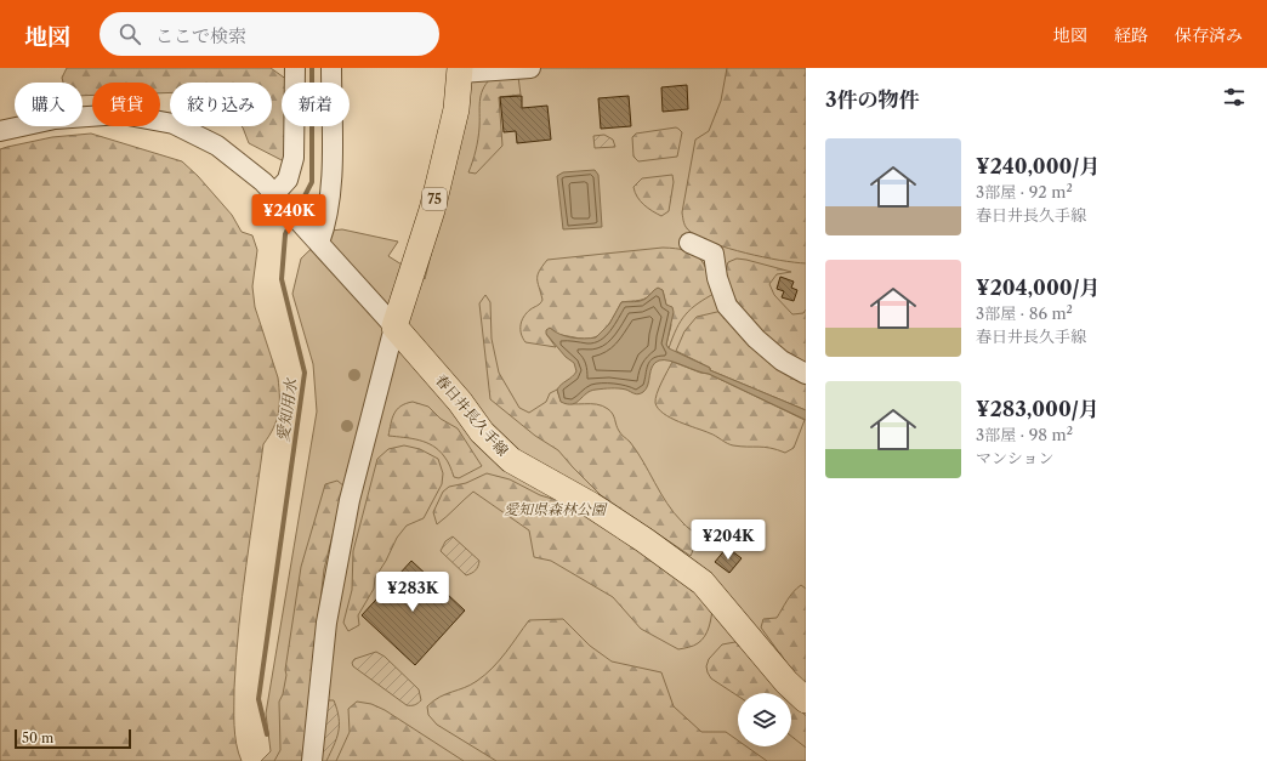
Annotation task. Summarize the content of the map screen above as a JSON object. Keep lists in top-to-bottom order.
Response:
{
  "streets": {
    "main road": ["75", "春日井長久手線"]
  },
  "crossings": [
    ["75", "春日井長久手線"]
  ],
  "water": ["愛知用水"],
  "parks": ["愛知県森林公園"],
  "scale_bar": "50 m",
  "page": {
    "header": "地図",
    "search": "ここで検索",
    "nav": ["地図", "経路", "保存済み"],
    "heading": "3件の物件",
    "chip": [
      "購入",
      "賃貸",
      "絞り込み",
      "新着"
    ],
    "list": [
      {
        "name": "¥240,000/月",
        "note": "3部屋 · 92 m² · 春日井長久手線"
      },
      {
        "name": "¥204,000/月",
        "note": "3部屋 · 86 m² · 春日井長久手線"
      },
      {
        "name": "¥283,000/月",
        "note": "3部屋 · 98 m² · マンション"
      }
    ],
    "price": ["¥240K", "¥204K", "¥283K"],
    "scale": "50 m"
  }
}
